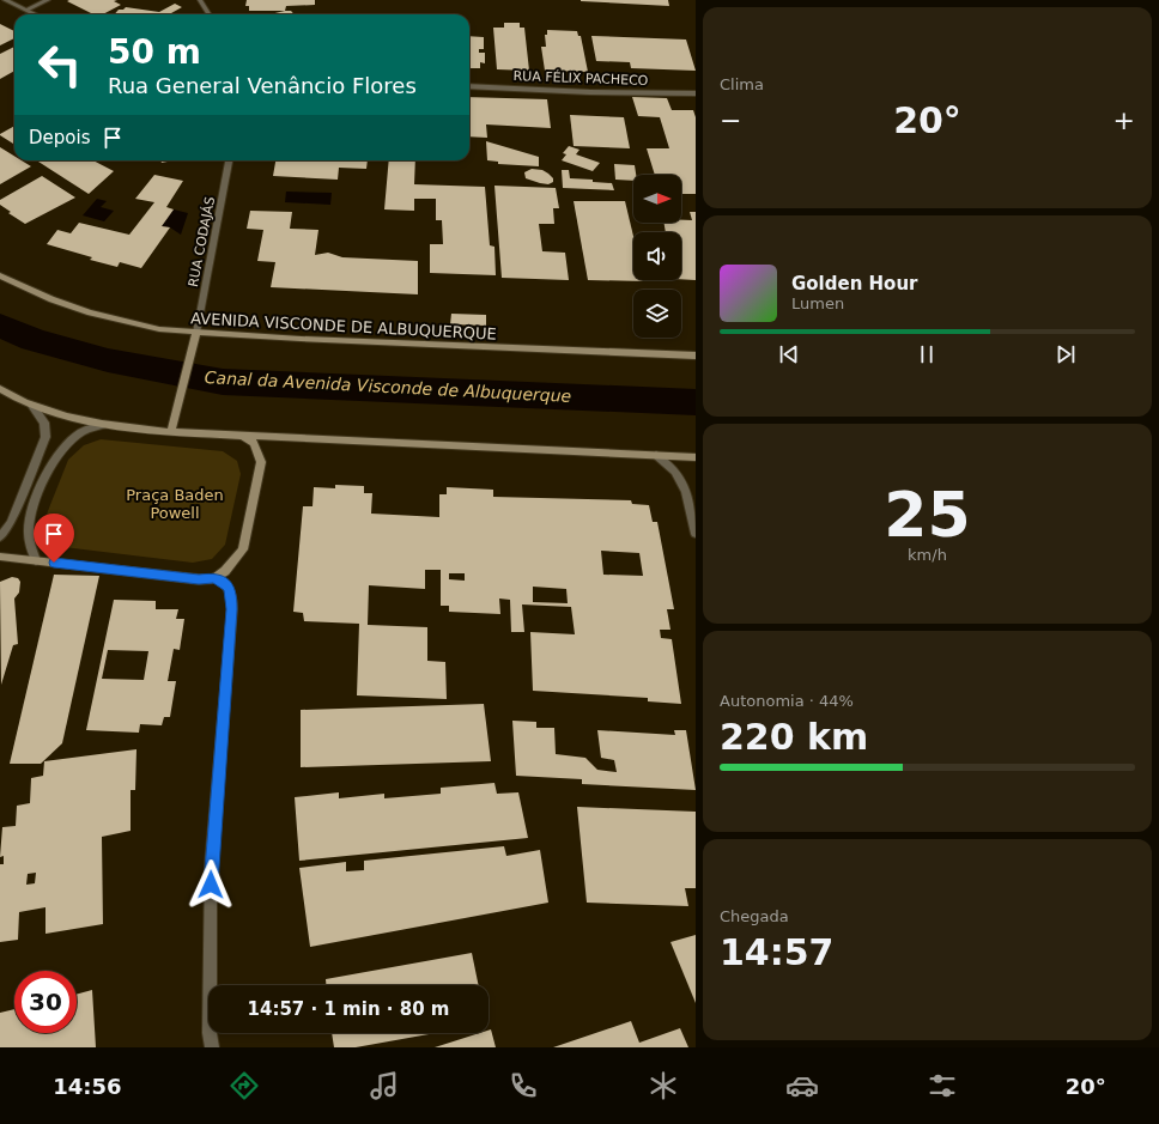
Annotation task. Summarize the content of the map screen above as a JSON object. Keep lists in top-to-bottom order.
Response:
{
  "streets": {
    "main road": ["AVENIDA VISCONDE DE ALBUQUERQUE"],
    "street": ["RUA FÉLIX PACHECO", "RUA CODAJÁS"]
  },
  "crossings": [
    ["RUA CODAJÁS", "AVENIDA VISCONDE DE ALBUQUERQUE"]
  ],
  "water": ["Canal da Avenida Visconde de Albuquerque"],
  "parks": ["Praça Baden Powell"],
  "north": "right",
  "page": {
    "tile": [
      "Clima",
      ["25", "km/h"],
      ["Autonomia · 44%", "220 km"],
      ["Chegada", "14:57"]
    ],
    "turn": ["50 m", "Rua General Venâncio Flores"],
    "heat": ["−", "20°", "+"],
    "then": "Depois",
    "song": ["Golden Hour", "Lumen"],
    "limit": "30",
    "trip": "14:57 · 1 min · 80 m",
    "tabs": ["14:56", "20°"]
  }
}
